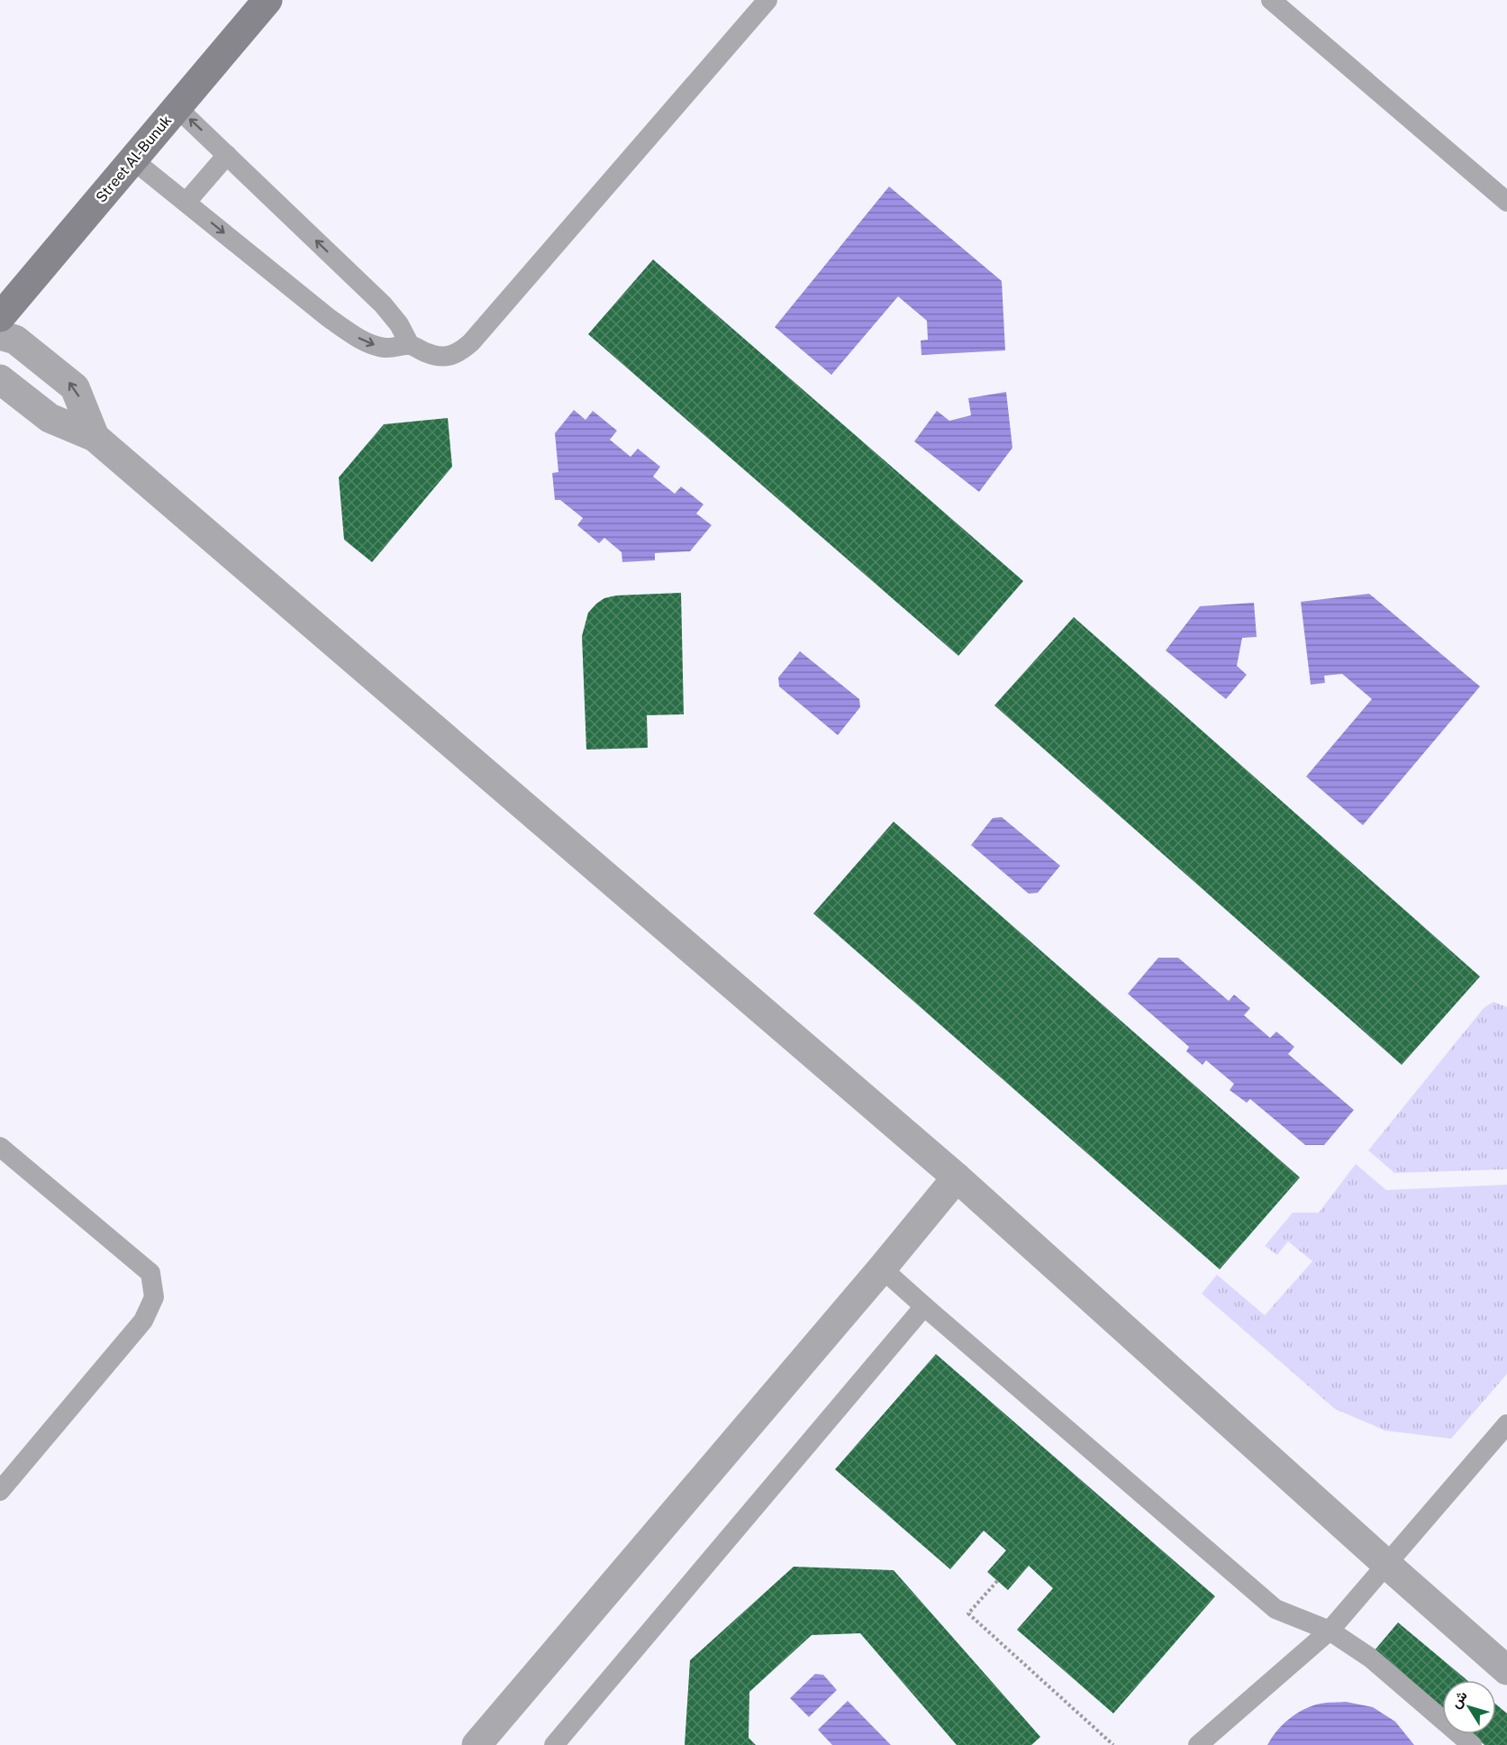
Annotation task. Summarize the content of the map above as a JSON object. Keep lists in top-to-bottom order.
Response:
{
  "streets": {
    "main road": ["Street Al-Bunuk"]
  },
  "north": "top left"
}
